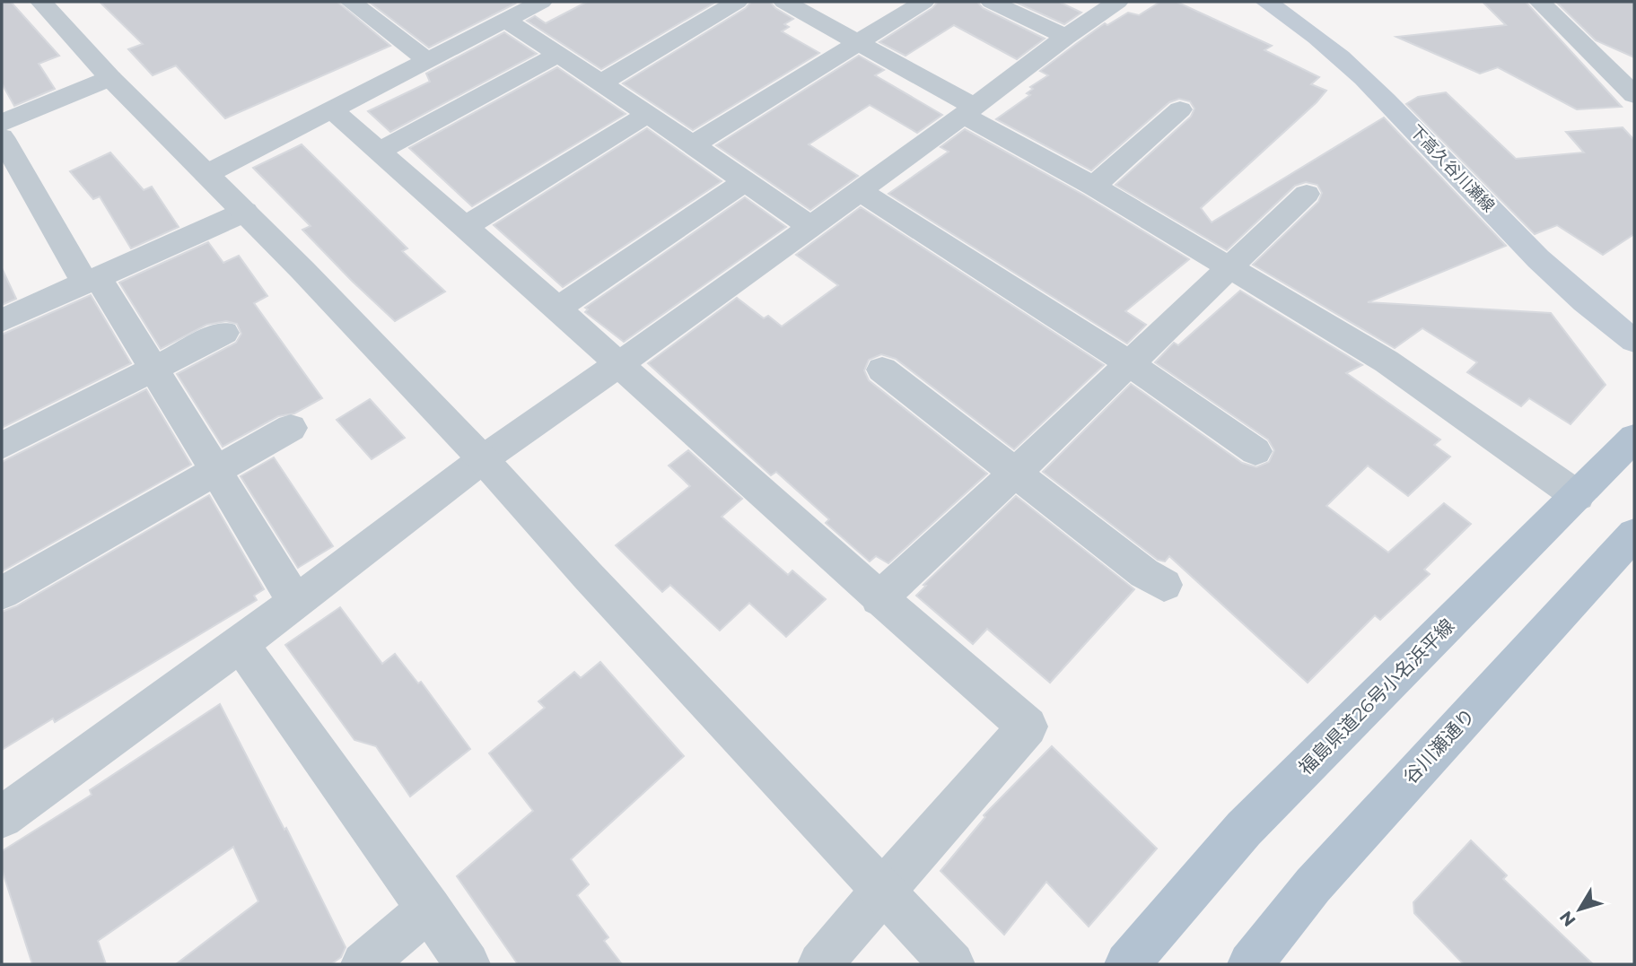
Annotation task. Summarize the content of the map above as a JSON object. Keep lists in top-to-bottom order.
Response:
{
  "streets": {
    "main road": ["下高久谷川瀬線", "福島県道26号小名浜平線", "谷川瀬通り"]
  },
  "north": "bottom left"
}
